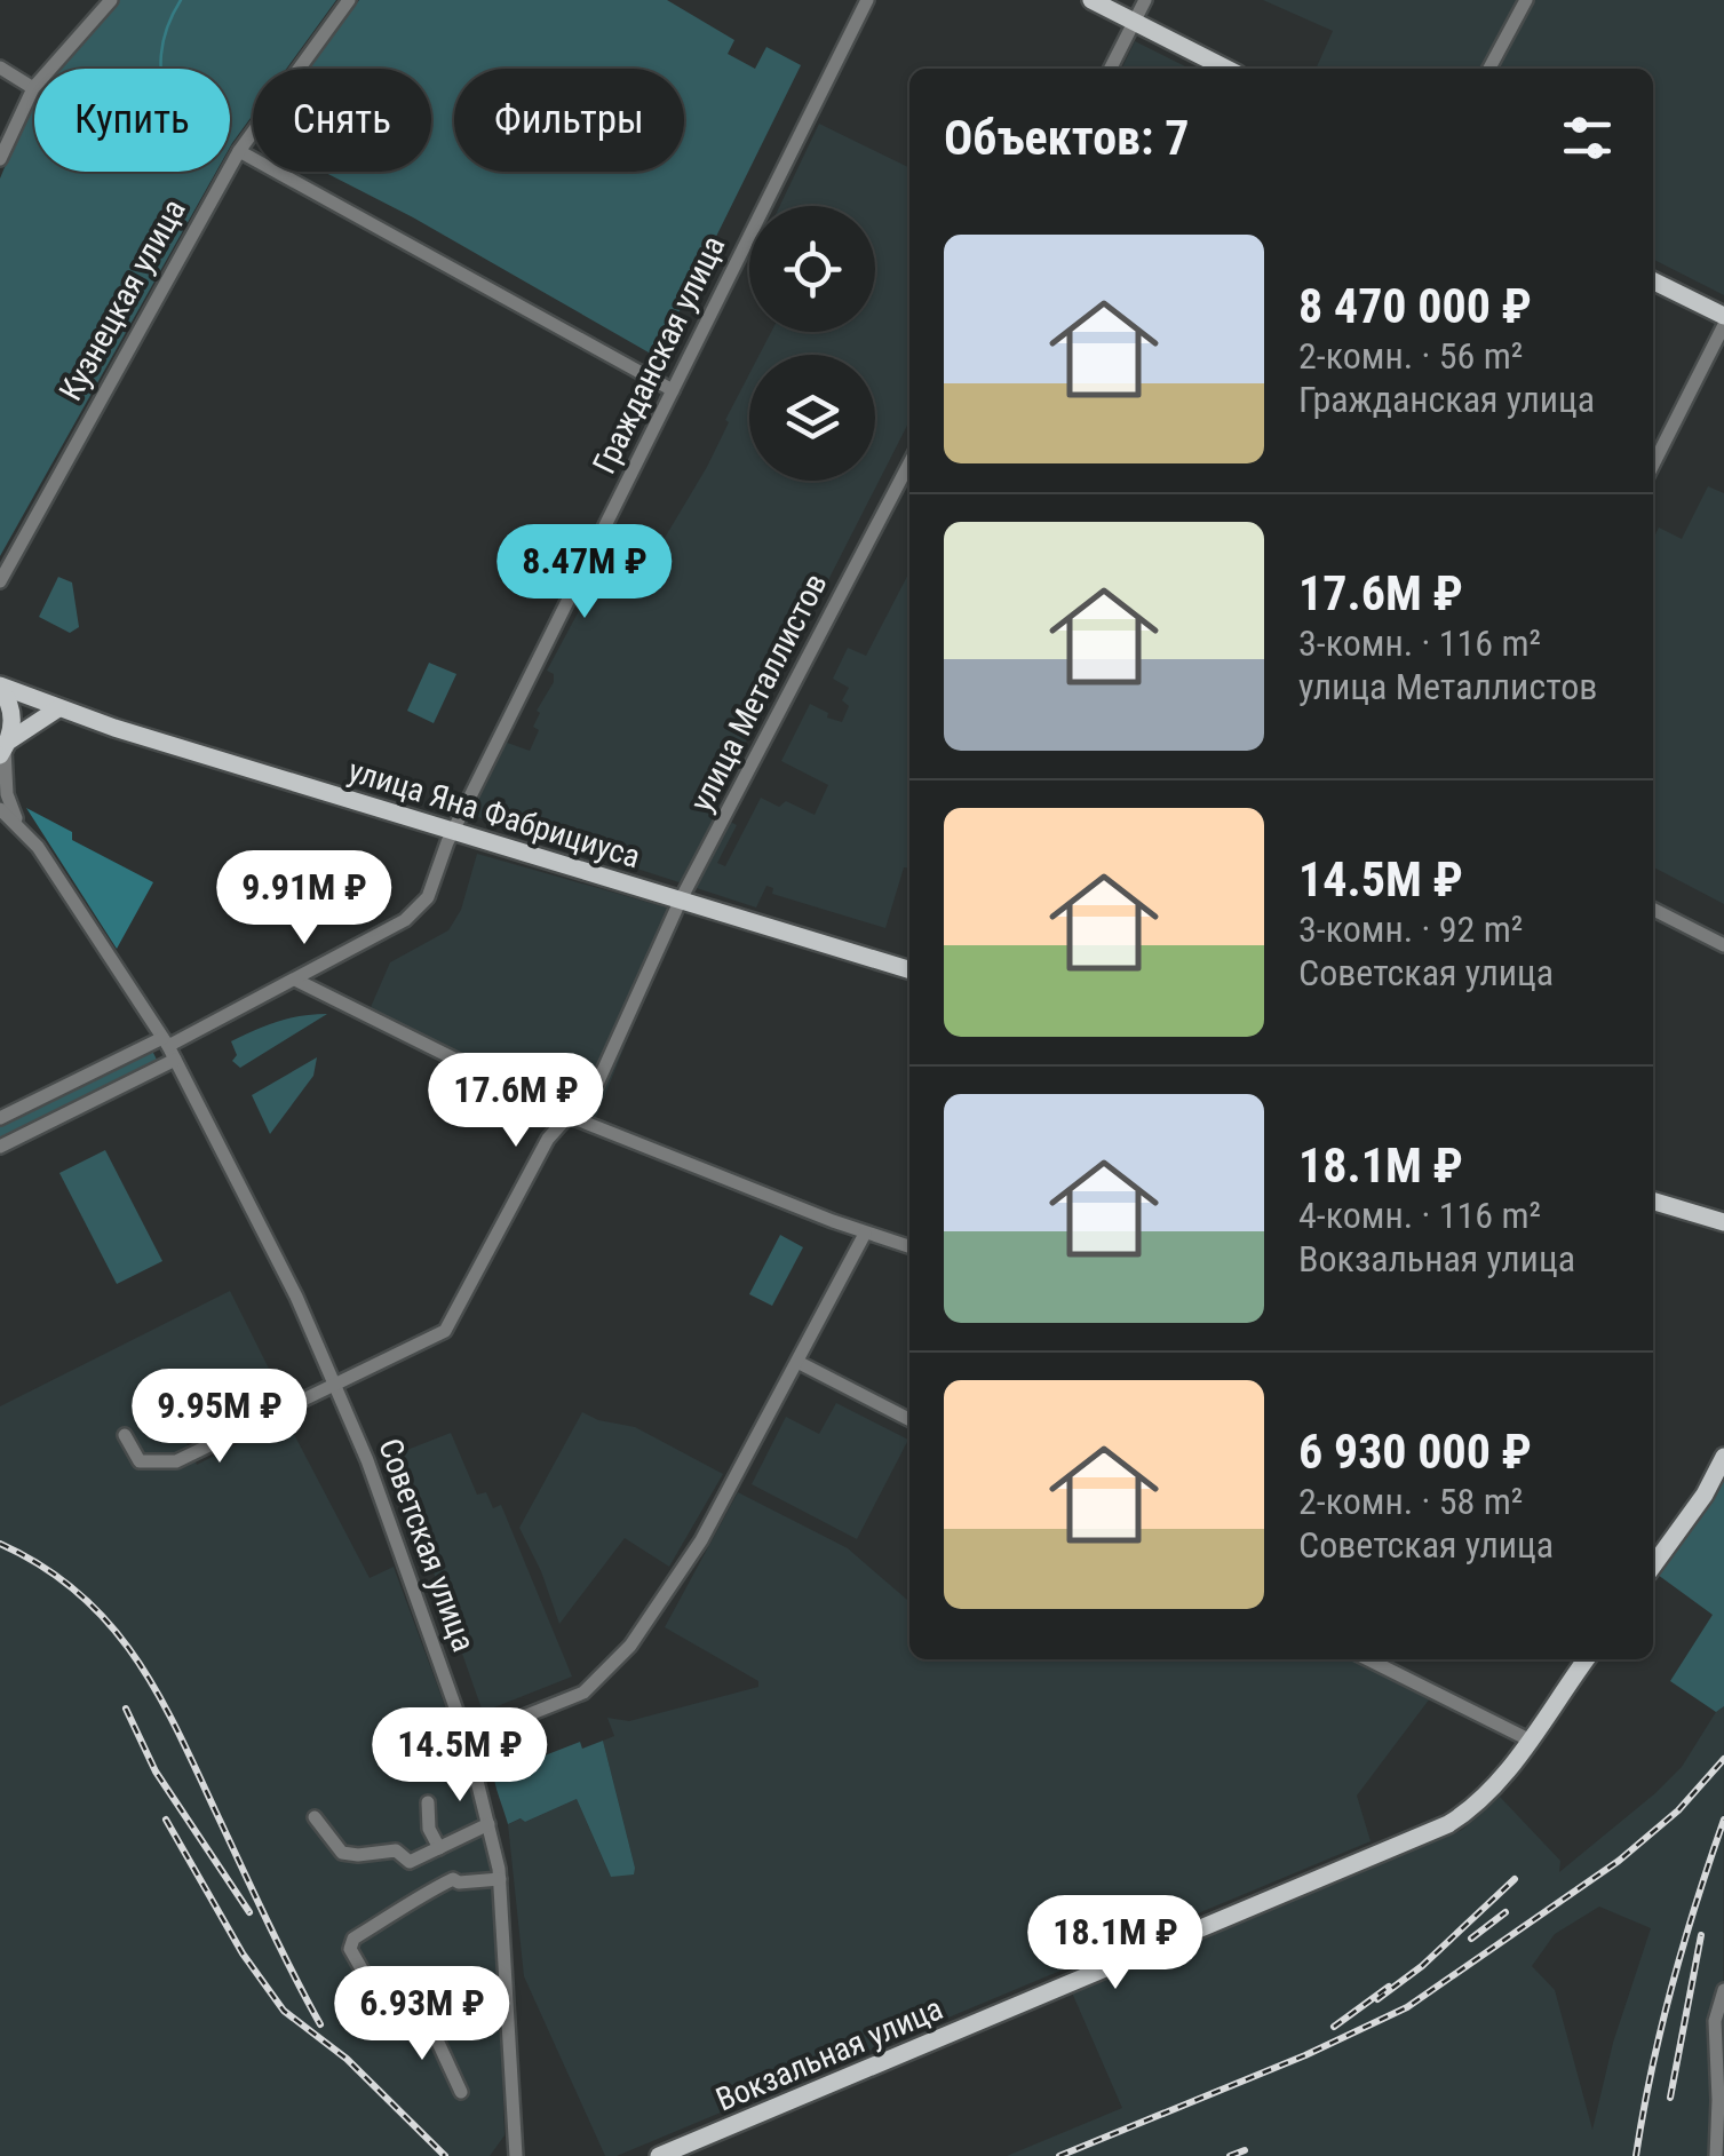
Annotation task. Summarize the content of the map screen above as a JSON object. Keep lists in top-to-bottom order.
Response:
{
  "streets": {
    "main road": ["улица Яна Фабрициуса", "Вокзальная улица"],
    "street": [
      "Кузнецкая улица",
      "Гражданская улица",
      "улица Металлистов",
      "Советская улица"
    ]
  },
  "crossings": [
    ["Гражданская улица", "улица Яна Фабрициуса"],
    ["Гражданская улица", "Советская улица"],
    ["улица Металлистов", "улица Яна Фабрициуса"],
    ["улица Металлистов", "Советская улица"]
  ],
  "page": {
    "chip": ["Купить", "Снять", "Фильтры"],
    "heading": "Объектов: 7",
    "list": [
      {
        "name": "8 470 000 ₽",
        "note": "2-комн. · 56 m² · Гражданская улица"
      },
      {
        "name": "17.6M ₽",
        "note": "3-комн. · 116 m² · улица Металлистов"
      },
      {
        "name": "14.5M ₽",
        "note": "3-комн. · 92 m² · Советская улица"
      },
      {
        "name": "18.1M ₽",
        "note": "4-комн. · 116 m² · Вокзальная улица"
      },
      {
        "name": "6 930 000 ₽",
        "note": "2-комн. · 58 m² · Советская улица"
      }
    ],
    "price": [
      "8.47M ₽",
      "9.91M ₽",
      "17.6M ₽",
      "9.95M ₽",
      "14.5M ₽",
      "18.1M ₽",
      "6.93M ₽"
    ]
  }
}
